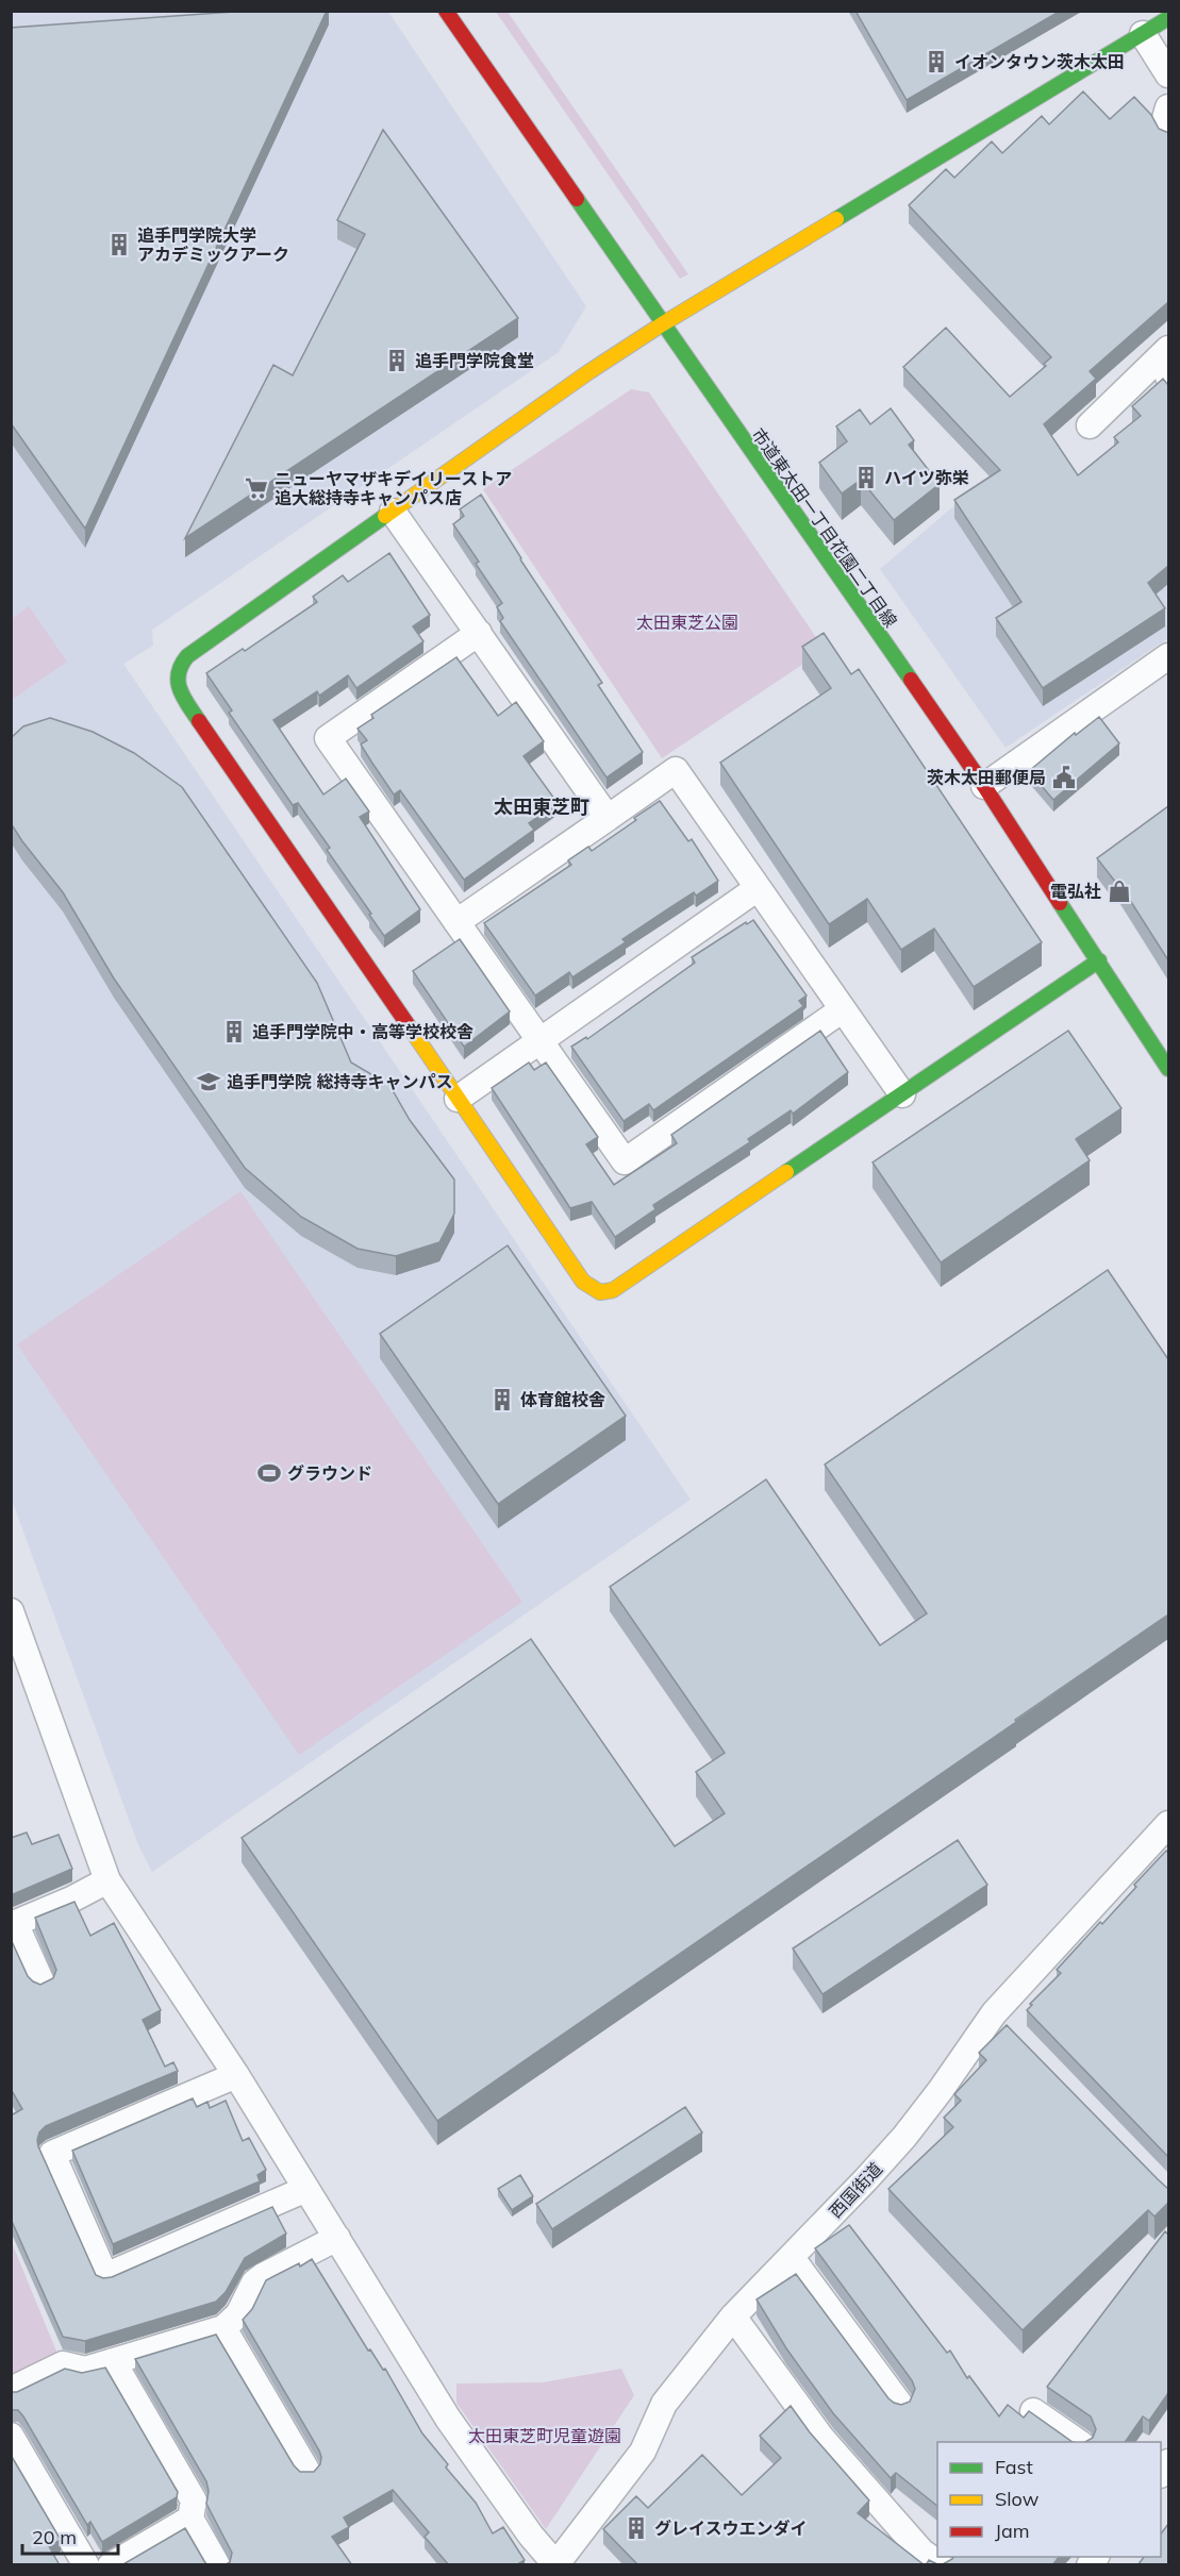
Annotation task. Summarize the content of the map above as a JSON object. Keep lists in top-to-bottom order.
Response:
{
  "streets": {
    "street": ["市道東太田一丁目花園二丁目線", "西国街道"]
  },
  "districts": ["太田東芝町"],
  "parks": ["太田東芝公園", "太田東芝町児童遊園"],
  "places": {
    "building": [
      "イオンタウン茨木太田",
      "追手門学院大学 アカデミックアーク",
      "追手門学院食堂",
      "ハイツ弥栄",
      "追手門学院中・高等学校校舎",
      "体育館校舎",
      "グレイスウエンダイ"
    ],
    "supermarket": ["ニューヤマザキデイリーストア 追大総持寺キャンパス店"],
    "public building": ["茨木太田郵便局"],
    "shop": ["電弘社"],
    "school or university": ["追手門学院 総持寺キャンパス"],
    "sports": ["グラウンド"]
  },
  "legend": ["Fast", "Slow", "Jam"],
  "scale_bar": "20 m"
}
